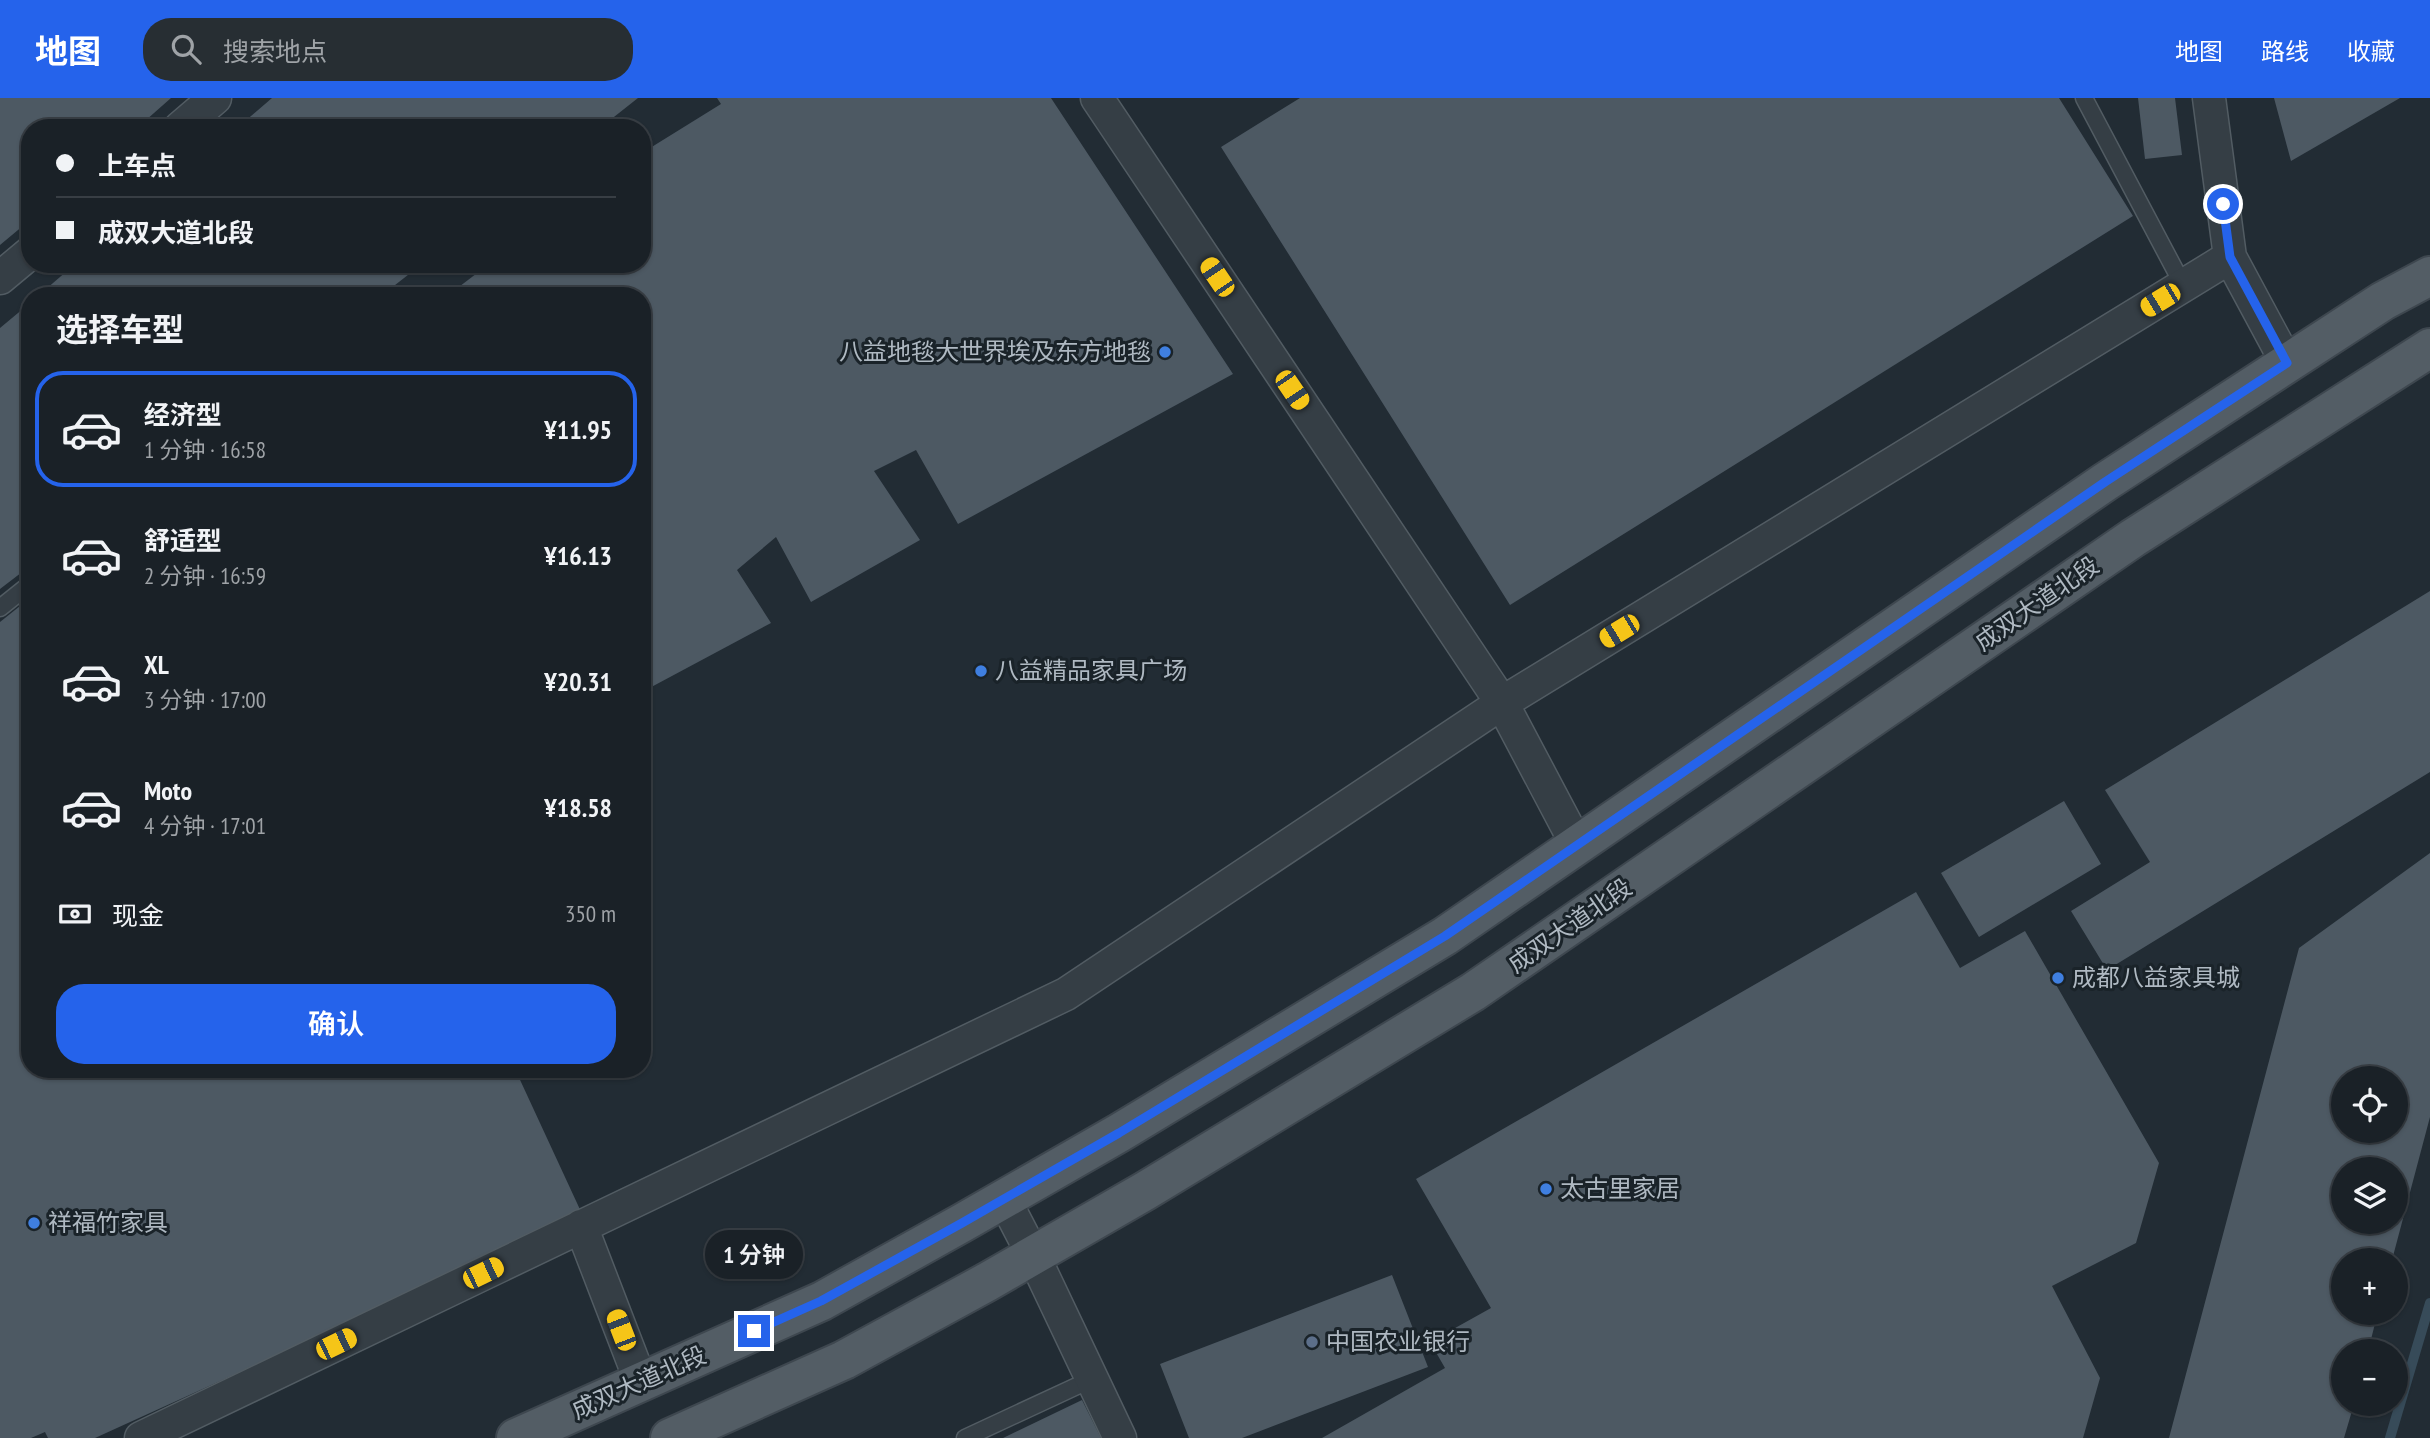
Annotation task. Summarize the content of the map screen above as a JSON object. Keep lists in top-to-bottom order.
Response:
{
  "streets": {
    "main road": ["成双大道北段"]
  },
  "places": [
    "八益地毯大世界埃及东方地毯",
    "八益精品家具广场",
    "成都八益家具城",
    "太古里家居",
    "祥福竹家具",
    "中国农业银行"
  ],
  "page": {
    "header": "地图",
    "search": "搜索地点",
    "nav": ["地图", "路线", "收藏"],
    "banner": ["上车点", "成双大道北段"],
    "heading": "选择车型",
    "list": [
      {
        "name": "经济型",
        "note": "1 分钟 · 16:58",
        "value": "¥11.95"
      },
      {
        "name": "舒适型",
        "note": "2 分钟 · 16:59",
        "value": "¥16.13"
      },
      {
        "name": "XL",
        "note": "3 分钟 · 17:00",
        "value": "¥20.31"
      },
      {
        "name": "Moto",
        "note": "4 分钟 · 17:01",
        "value": "¥18.58"
      }
    ],
    "pay": ["现金", "350 m"],
    "buttons": "确认",
    "map_buttons": ["+", "−"],
    "bubble": "1 分钟"
  }
}
